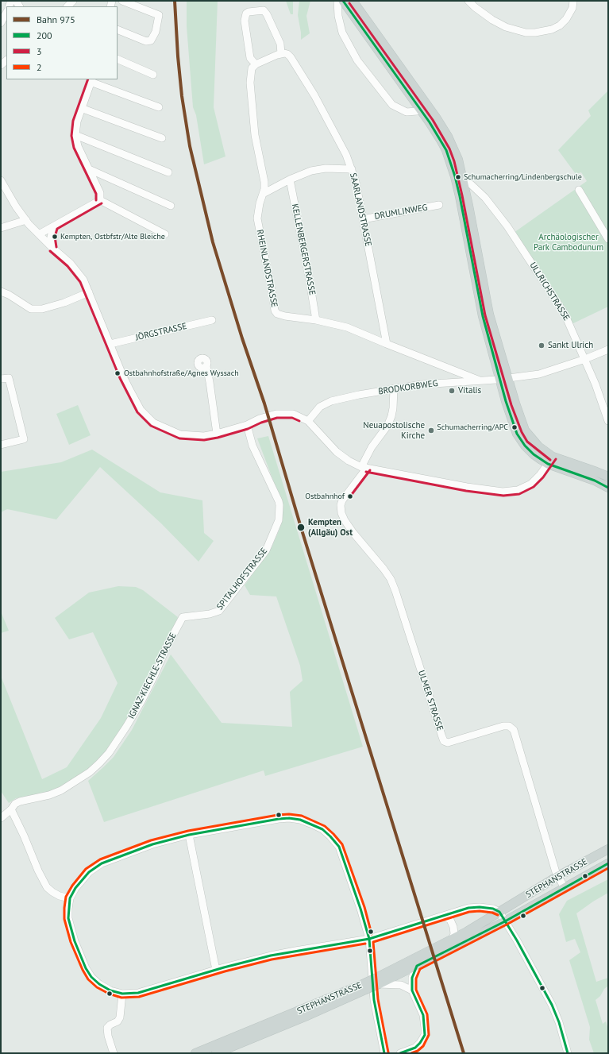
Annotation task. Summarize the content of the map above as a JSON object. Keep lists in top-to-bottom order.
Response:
{
  "streets": {
    "main road": ["STEPHANSTRASSE"],
    "street": [
      "SAARLANDSTRASSE",
      "DRUMLINWEG",
      "KELLENBERGERSTRASSE",
      "RHEINLANDSTRASSE",
      "ULLRICHSTRASSE",
      "JÖRGSTRASSE",
      "BRODKORBWEG",
      "SPITALHOFSTRASSE",
      "IGNAZ-KIECHLE-STRASSE",
      "ULMER STRASSE"
    ]
  },
  "crossings": [
    ["SAARLANDSTRASSE", "DRUMLINWEG"],
    ["SAARLANDSTRASSE", "RHEINLANDSTRASSE"],
    ["KELLENBERGERSTRASSE", "RHEINLANDSTRASSE"],
    ["RHEINLANDSTRASSE", "BRODKORBWEG"],
    ["ULLRICHSTRASSE", "BRODKORBWEG"],
    ["SPITALHOFSTRASSE", "IGNAZ-KIECHLE-STRASSE"],
    ["ULMER STRASSE", "STEPHANSTRASSE"]
  ],
  "parks": ["Archäologischer Park Cambodunum"],
  "places": [
    "Schumacherring/Lindenbergschule",
    "Kempten, Ostbfstr/Alte Bleiche",
    "Sankt Ulrich",
    "Ostbahnhofstraße/Agnes Wyssach",
    "Vitalis",
    "Schumacherring/APC",
    "Neuapostolische Kirche",
    "Ostbahnhof",
    "Kempten (Allgäu) Ost"
  ],
  "lines": [
    "rail line 975",
    "transit line 200",
    "transit line 3",
    "transit line 2"
  ],
  "legend": [
    "Bahn 975",
    "200",
    "3",
    "2"
  ]
}
